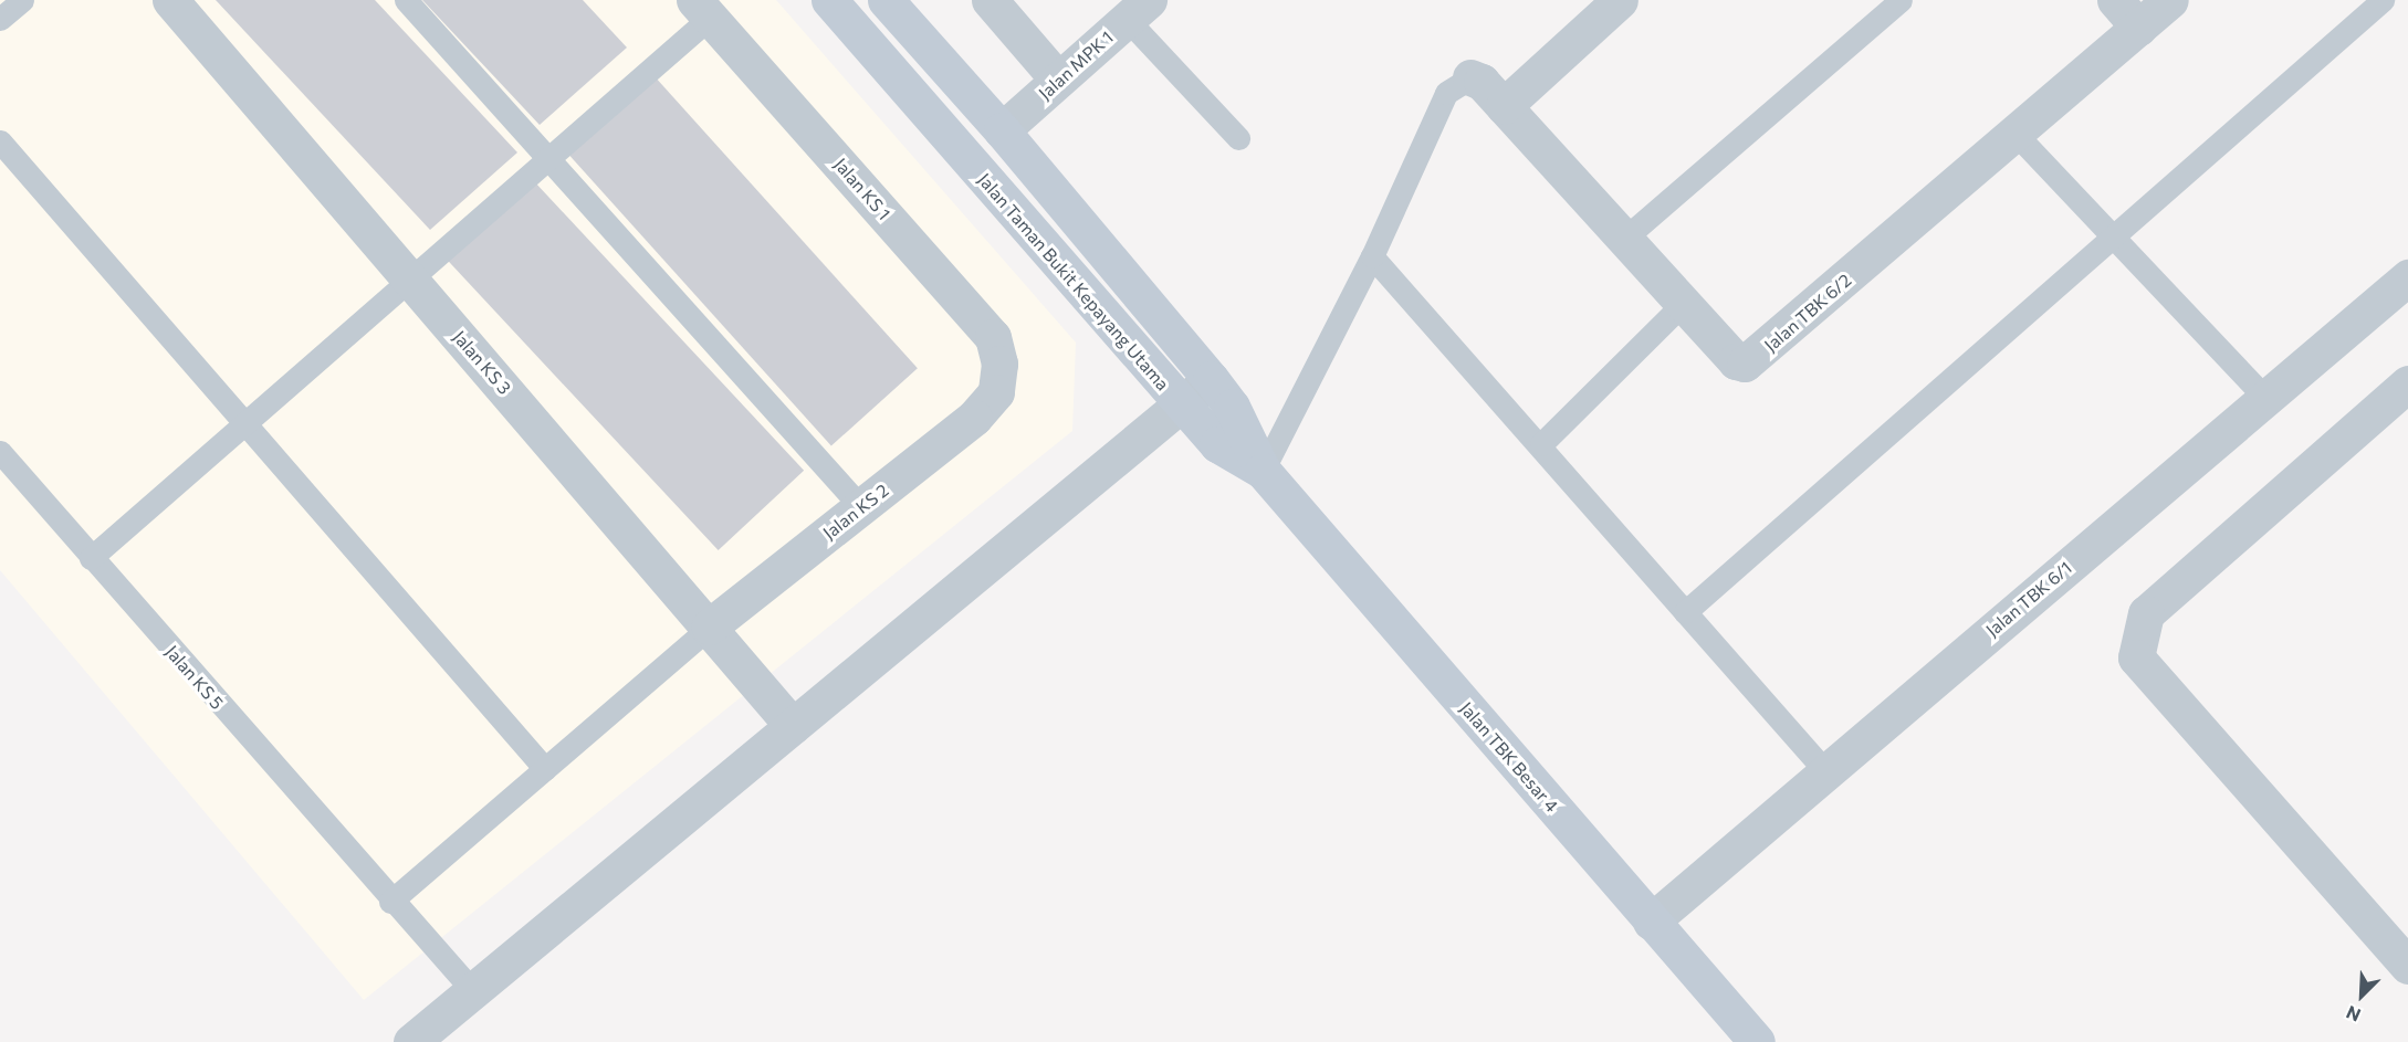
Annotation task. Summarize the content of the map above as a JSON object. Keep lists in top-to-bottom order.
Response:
{
  "streets": {
    "street": [
      "Jalan MPK 1",
      "Jalan KS 1",
      "Jalan Taman Bukit Kepayang Utama",
      "Jalan TBK 6/2",
      "Jalan KS 3",
      "Jalan KS 2",
      "Jalan TBK 6/1",
      "Jalan TBK Besar 4"
    ],
    "lane": ["Jalan KS 5"]
  },
  "crossings": [
    ["Jalan KS 1", "Jalan KS 2"],
    ["Jalan Taman Bukit Kepayang Utama", "Jalan TBK Besar 4"],
    ["Jalan KS 3", "Jalan KS 2"],
    ["Jalan TBK 6/1", "Jalan TBK Besar 4"]
  ],
  "north": "bottom left"
}
